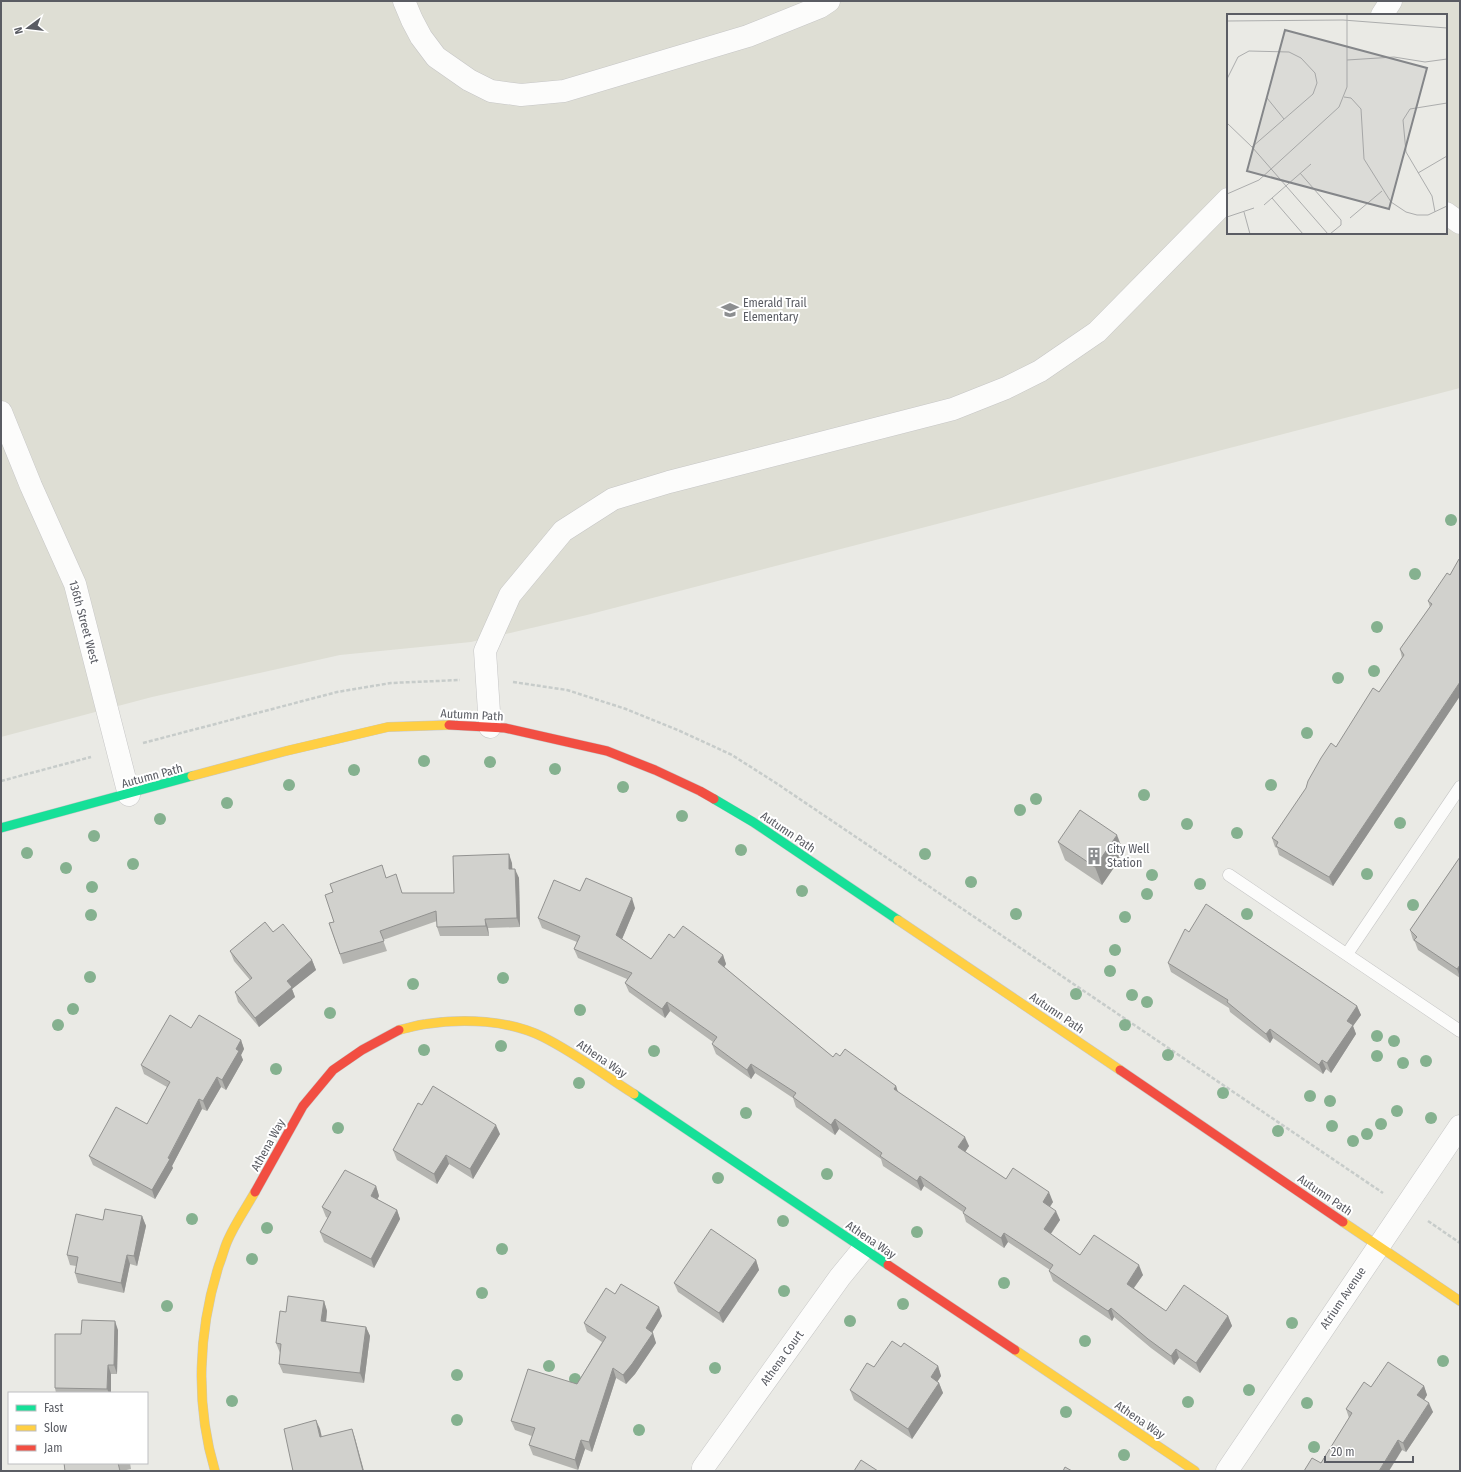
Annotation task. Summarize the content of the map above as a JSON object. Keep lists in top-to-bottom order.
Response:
{
  "streets": {
    "street": [
      "136th Street West",
      "Autumn Path",
      "Athena Way",
      "Atrium Avenue",
      "Athena Court"
    ]
  },
  "crossings": [
    ["136th Street West", "Autumn Path"],
    ["Autumn Path", "Atrium Avenue"],
    ["Athena Way", "Athena Court"]
  ],
  "places": {
    "school or university": ["Emerald Trail Elementary"],
    "building": ["City Well Station"]
  },
  "legend": ["Fast", "Slow", "Jam"],
  "scale_bar": "20 m",
  "north": "left"
}
